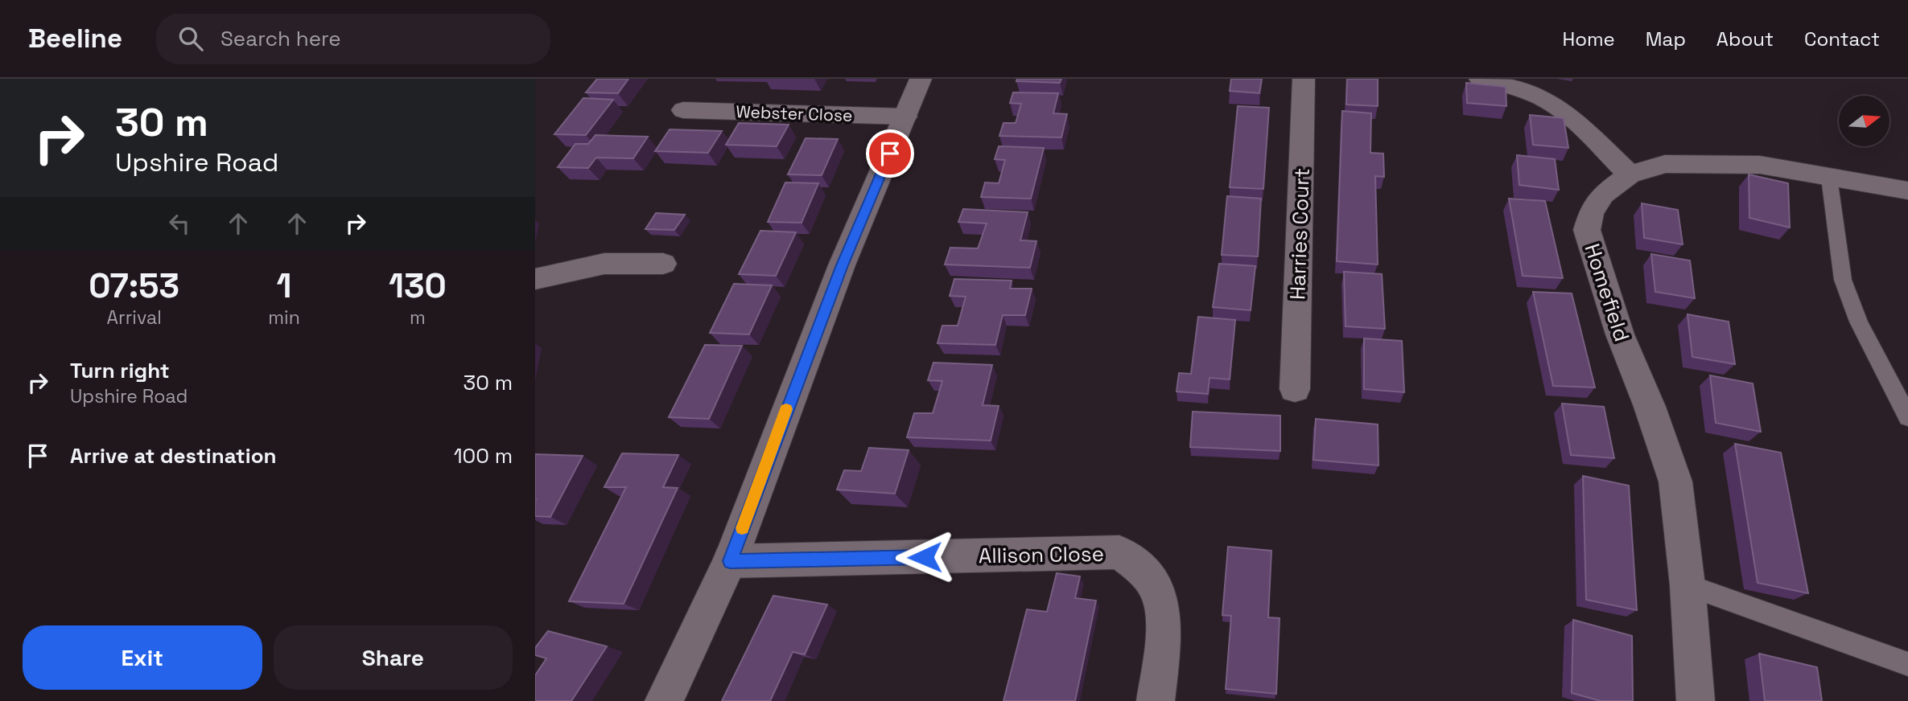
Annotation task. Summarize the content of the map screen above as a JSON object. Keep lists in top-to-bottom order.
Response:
{
  "streets": {
    "street": [
      "Webster Close",
      "Harries Court",
      "Homefield",
      "Allison Close"
    ]
  },
  "north": "right",
  "page": {
    "header": "Beeline",
    "search": "Search here",
    "nav": [
      "Home",
      "Map",
      "About",
      "Contact"
    ],
    "turn": ["30 m", "Upshire Road"],
    "eta": [
      "07:53",
      "Arrival",
      "1",
      "min",
      "130",
      "m"
    ],
    "list": [
      {
        "name": "Turn right",
        "note": "Upshire Road",
        "value": "30 m"
      },
      {
        "name": "Arrive at destination",
        "value": "100 m"
      }
    ],
    "buttons": ["Exit", "Share"]
  }
}
